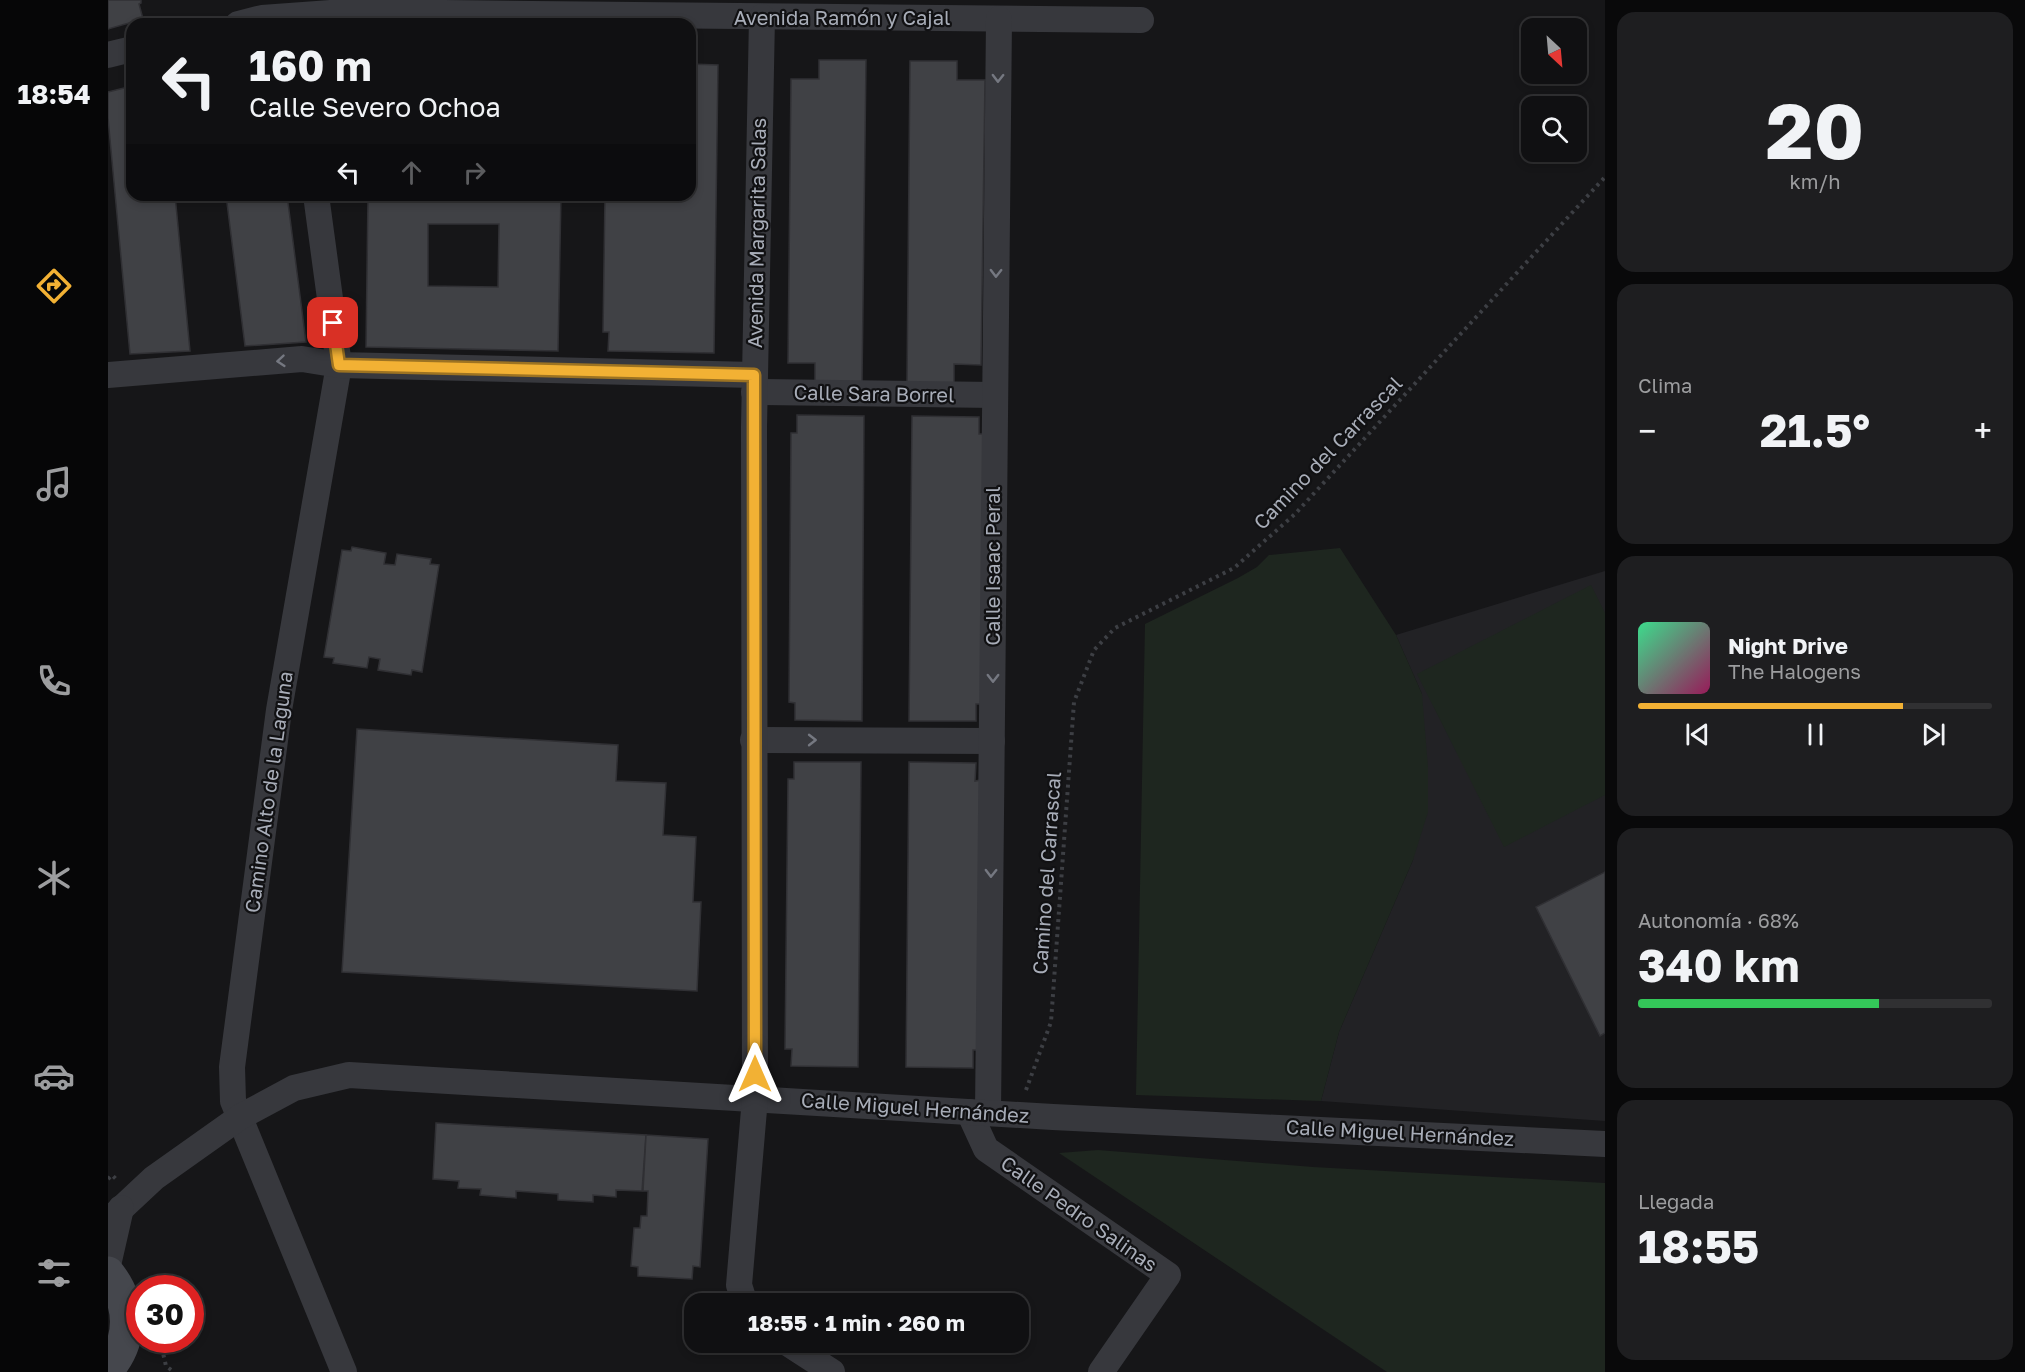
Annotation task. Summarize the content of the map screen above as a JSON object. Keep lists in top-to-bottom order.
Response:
{
  "streets": {
    "street": [
      "Avenida Ramón y Cajal",
      "Avenida Margarita Salas",
      "Calle Sara Borrel",
      "Calle Isaac Peral",
      "Camino Alto de la Laguna",
      "Calle Miguel Hernández",
      "Calle Pedro Salinas"
    ],
    "path": ["Camino del Carrascal"]
  },
  "crossings": [
    ["Avenida Ramón y Cajal", "Avenida Margarita Salas"],
    ["Avenida Ramón y Cajal", "Calle Isaac Peral"],
    ["Avenida Margarita Salas", "Calle Sara Borrel"],
    ["Avenida Margarita Salas", "Calle Miguel Hernández"],
    ["Calle Sara Borrel", "Calle Isaac Peral"],
    ["Calle Sara Borrel", "Camino Alto de la Laguna"],
    ["Camino del Carrascal", "Calle Miguel Hernández"],
    ["Calle Isaac Peral", "Calle Miguel Hernández"],
    ["Calle Isaac Peral", "Calle Pedro Salinas"],
    ["Camino Alto de la Laguna", "Calle Miguel Hernández"],
    ["Calle Miguel Hernández", "Calle Pedro Salinas"]
  ],
  "one_way": ["Calle Isaac Peral"],
  "north": "bottom right",
  "page": {
    "tabs": "18:54",
    "tile": [
      ["20", "km/h"],
      "Clima",
      ["Autonomía · 68%", "340 km"],
      ["Llegada", "18:55"]
    ],
    "turn": ["160 m", "Calle Severo Ochoa"],
    "heat": ["−", "21.5°", "+"],
    "song": ["Night Drive", "The Halogens"],
    "limit": "30",
    "trip": "18:55 · 1 min · 260 m"
  }
}
